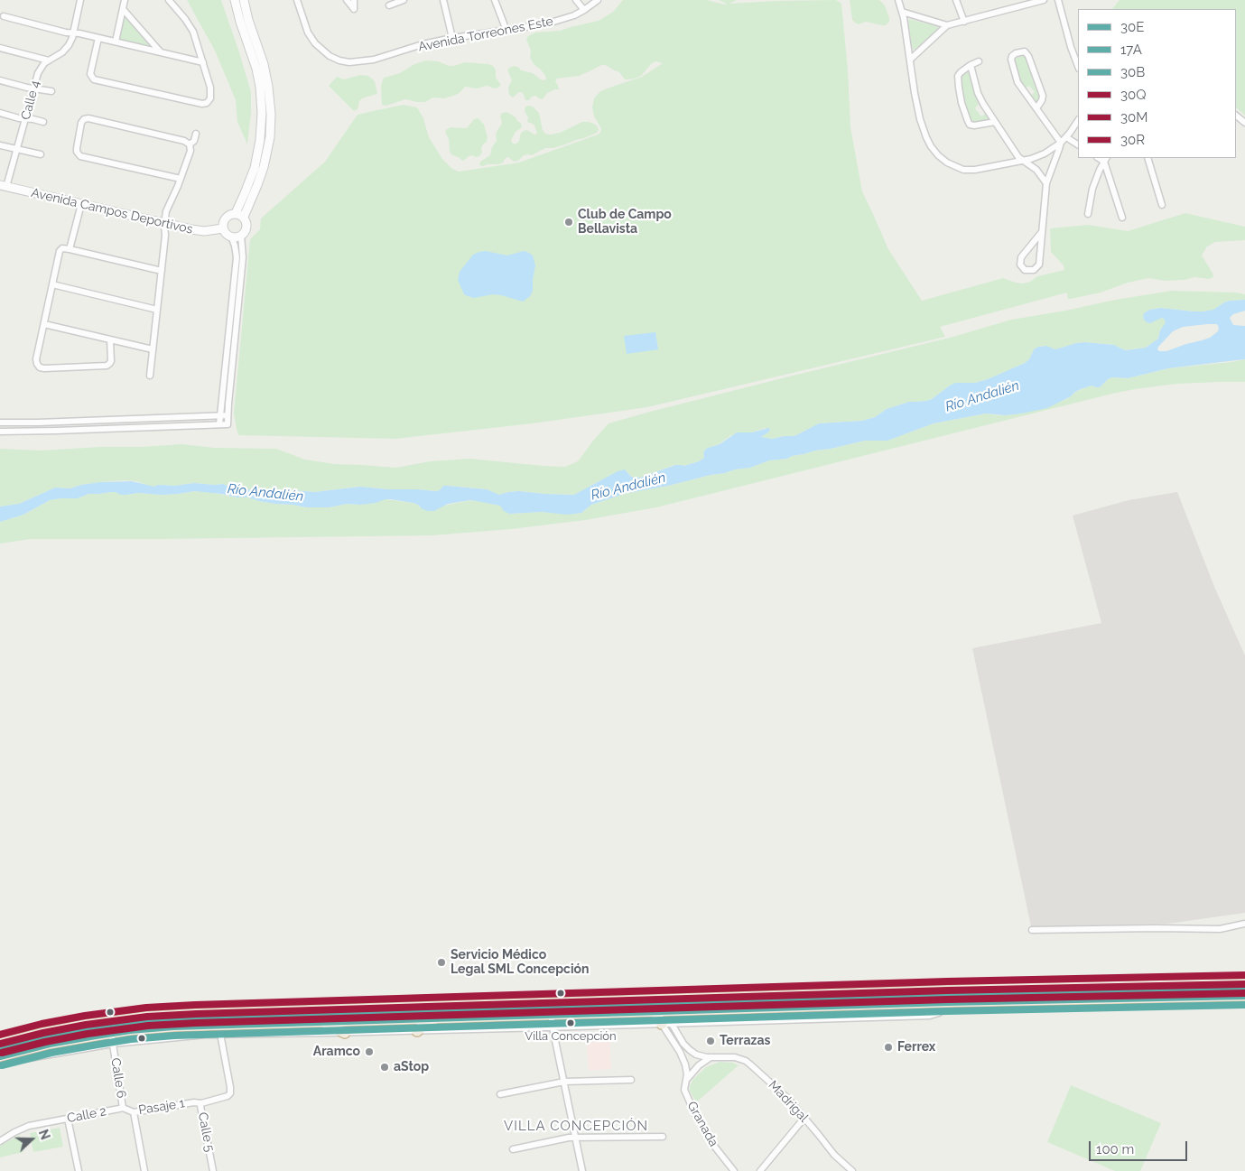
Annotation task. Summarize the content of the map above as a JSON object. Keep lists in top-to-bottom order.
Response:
{
  "streets": {
    "street": [
      "Avenida Torreones Este",
      "Calle 4",
      "Avenida Campos Deportivos",
      "Calle 6",
      "Madrigal",
      "Pasaje 1",
      "Calle 2",
      "Granada",
      "Calle 5"
    ]
  },
  "crossings": [
    ["Calle 4", "Avenida Campos Deportivos"],
    ["Calle 6", "Pasaje 1"],
    ["Calle 6", "Calle 2"],
    ["Madrigal", "Granada"],
    ["Pasaje 1", "Calle 2"],
    ["Pasaje 1", "Calle 5"]
  ],
  "districts": ["VILLA CONCEPCIÓN"],
  "water": ["Río Andalién"],
  "places": [
    "Club de Campo Bellavista",
    "Servicio Médico Legal SML Concepción",
    "Villa Concepción",
    "Terrazas",
    "Ferrex",
    "Aramco",
    "aStop"
  ],
  "lines": [
    "transit line 30R",
    "transit line 30Q",
    "transit line 30B",
    "transit line 30M",
    "transit line 30E",
    "transit line 17A"
  ],
  "legend": [
    "30E",
    "17A",
    "30B",
    "30Q",
    "30M",
    "30R"
  ],
  "scale_bar": "100 m",
  "north": "right"
}
